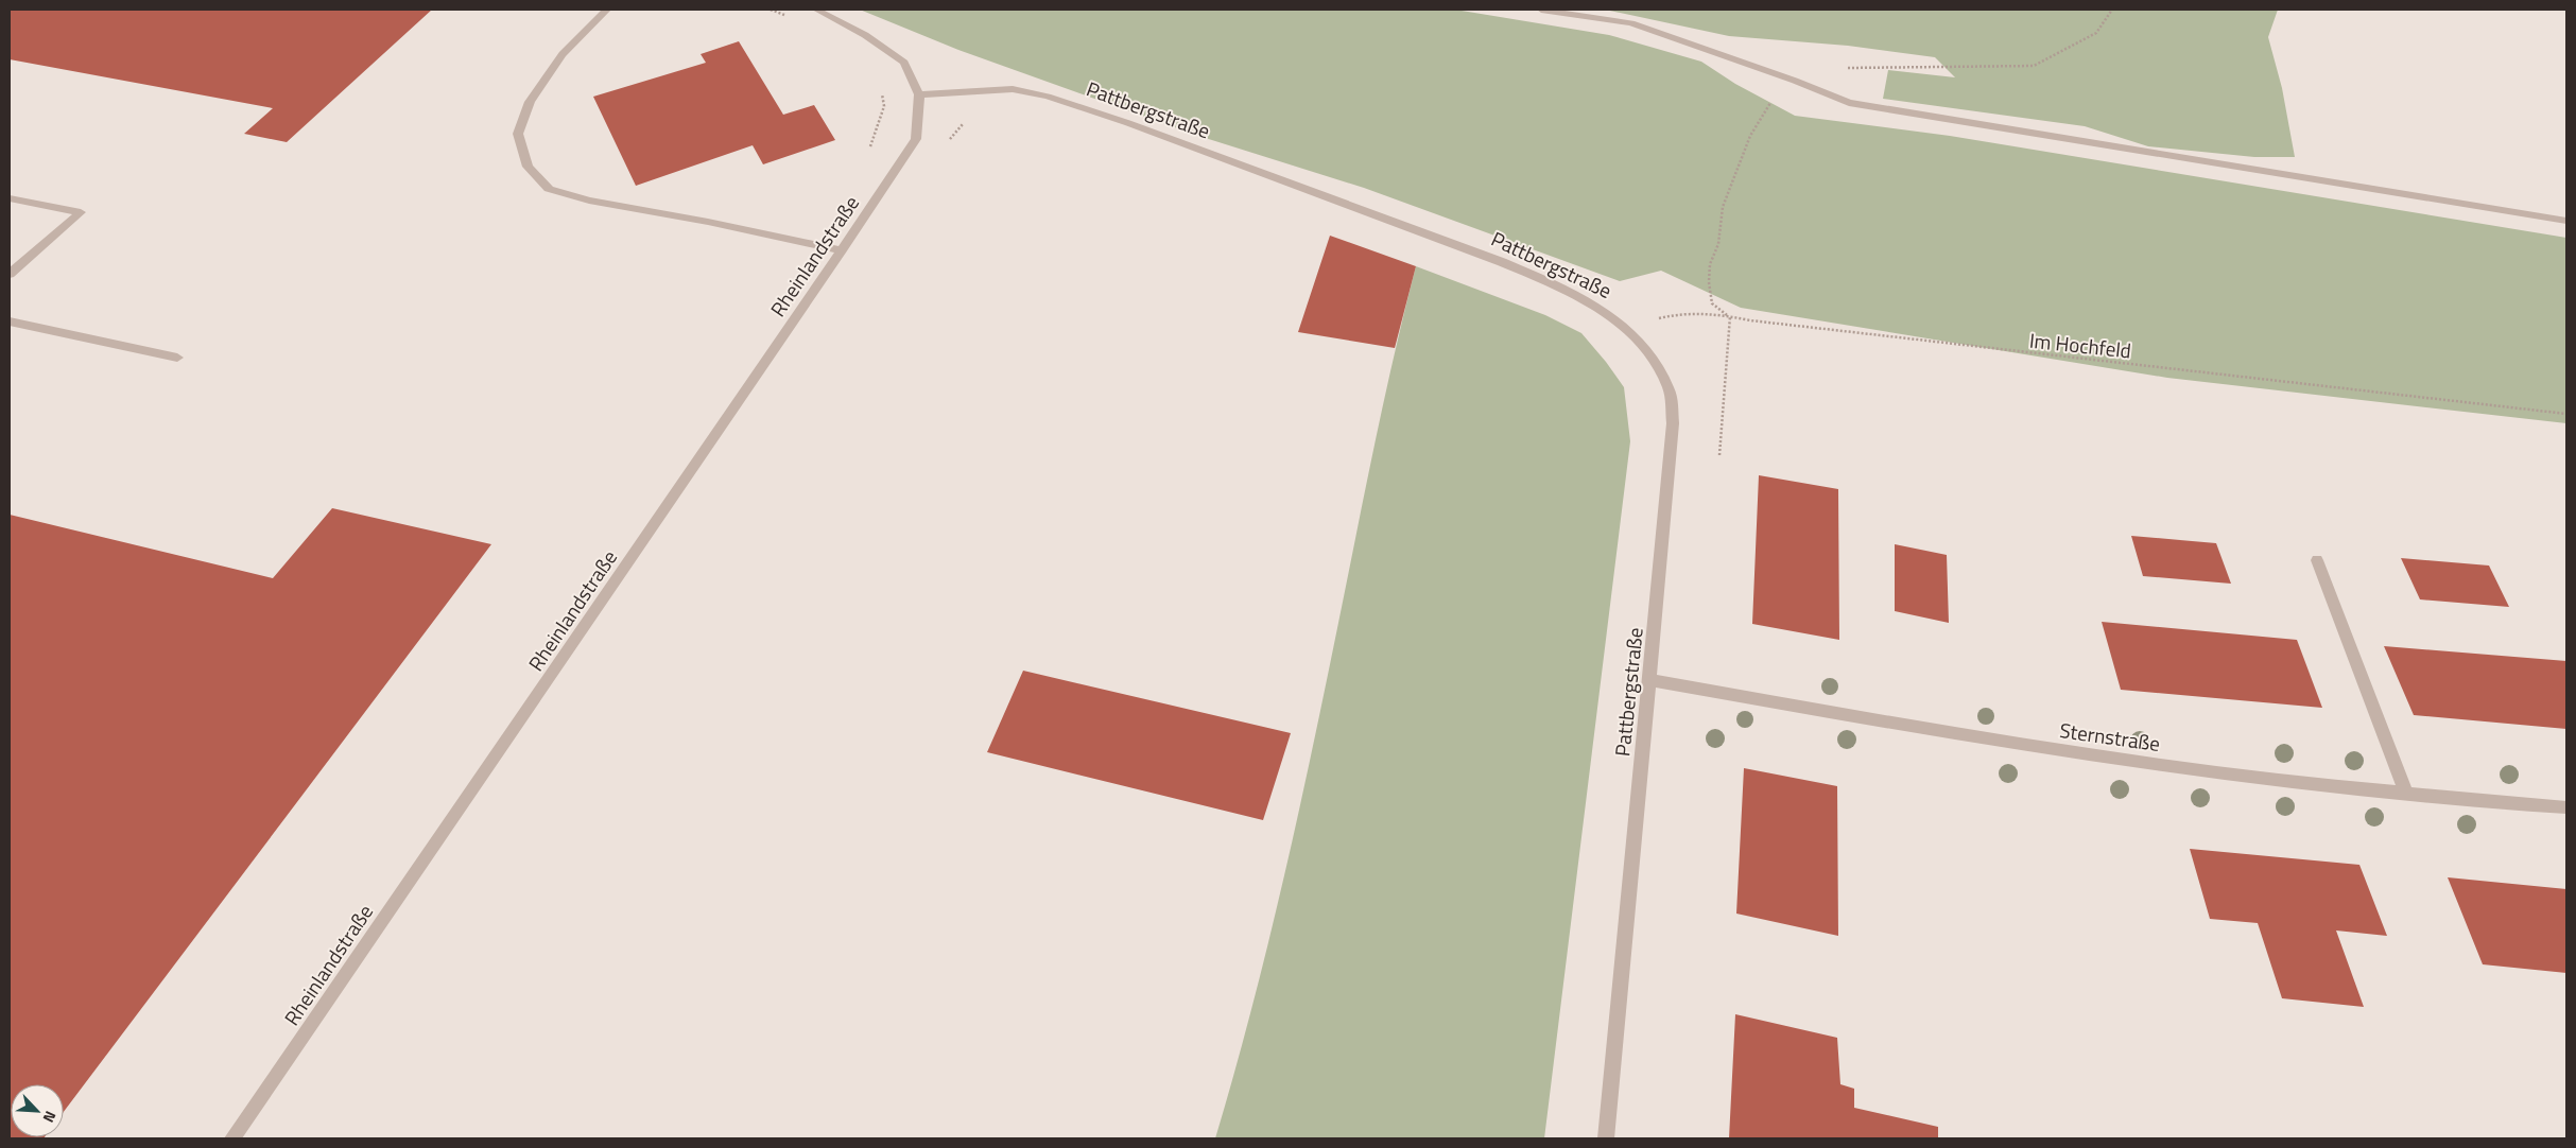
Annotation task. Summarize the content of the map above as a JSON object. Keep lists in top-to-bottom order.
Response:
{
  "streets": {
    "street": ["Pattbergstraße", "Rheinlandstraße", "Sternstraße"],
    "path": ["Im Hochfeld"]
  },
  "crossings": [
    ["Pattbergstraße", "Rheinlandstraße"],
    ["Pattbergstraße", "Sternstraße"]
  ],
  "north": "bottom right"
}
